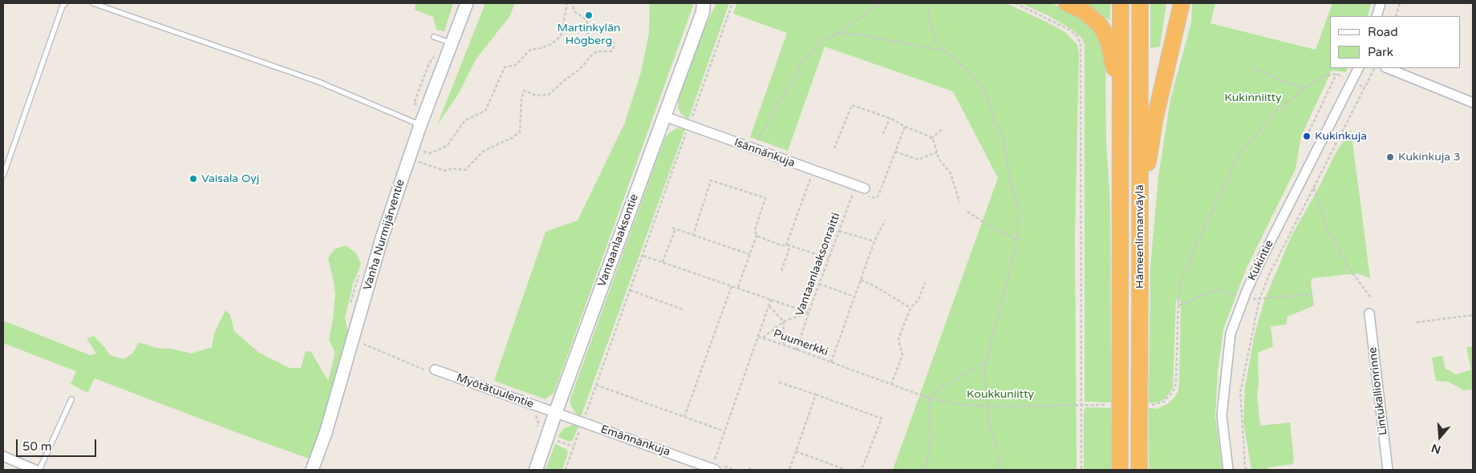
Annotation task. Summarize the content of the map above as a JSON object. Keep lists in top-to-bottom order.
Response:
{
  "streets": {
    "highway": ["Hämeenlinnanväylä"],
    "main road": ["Vantaanlaaksontie"],
    "street": [
      "Isännänkuja",
      "Vanha Nurmijärventie",
      "Kukintie",
      "Myötätuulentie",
      "Lintukallionrinne",
      "Emännänkuja"
    ],
    "path": ["Vantaanlaaksonraitti", "Puumerkki"]
  },
  "crossings": [
    ["Isännänkuja", "Vantaanlaaksontie"],
    ["Isännänkuja", "Vantaanlaaksonraitti"],
    ["Vantaanlaaksontie", "Myötätuulentie"],
    ["Vantaanlaaksontie", "Emännänkuja"],
    ["Vantaanlaaksonraitti", "Puumerkki"],
    ["Myötätuulentie", "Emännänkuja"]
  ],
  "parks": ["Kukinniitty", "Koukkuniitty"],
  "places": [
    "Martinkylän Högberg",
    "Kukinkuja",
    "Kukinkuja 3",
    "Vaisala Oyj"
  ],
  "legend": ["Road", "Park"],
  "scale_bar": "50 m",
  "north": "bottom"
}
